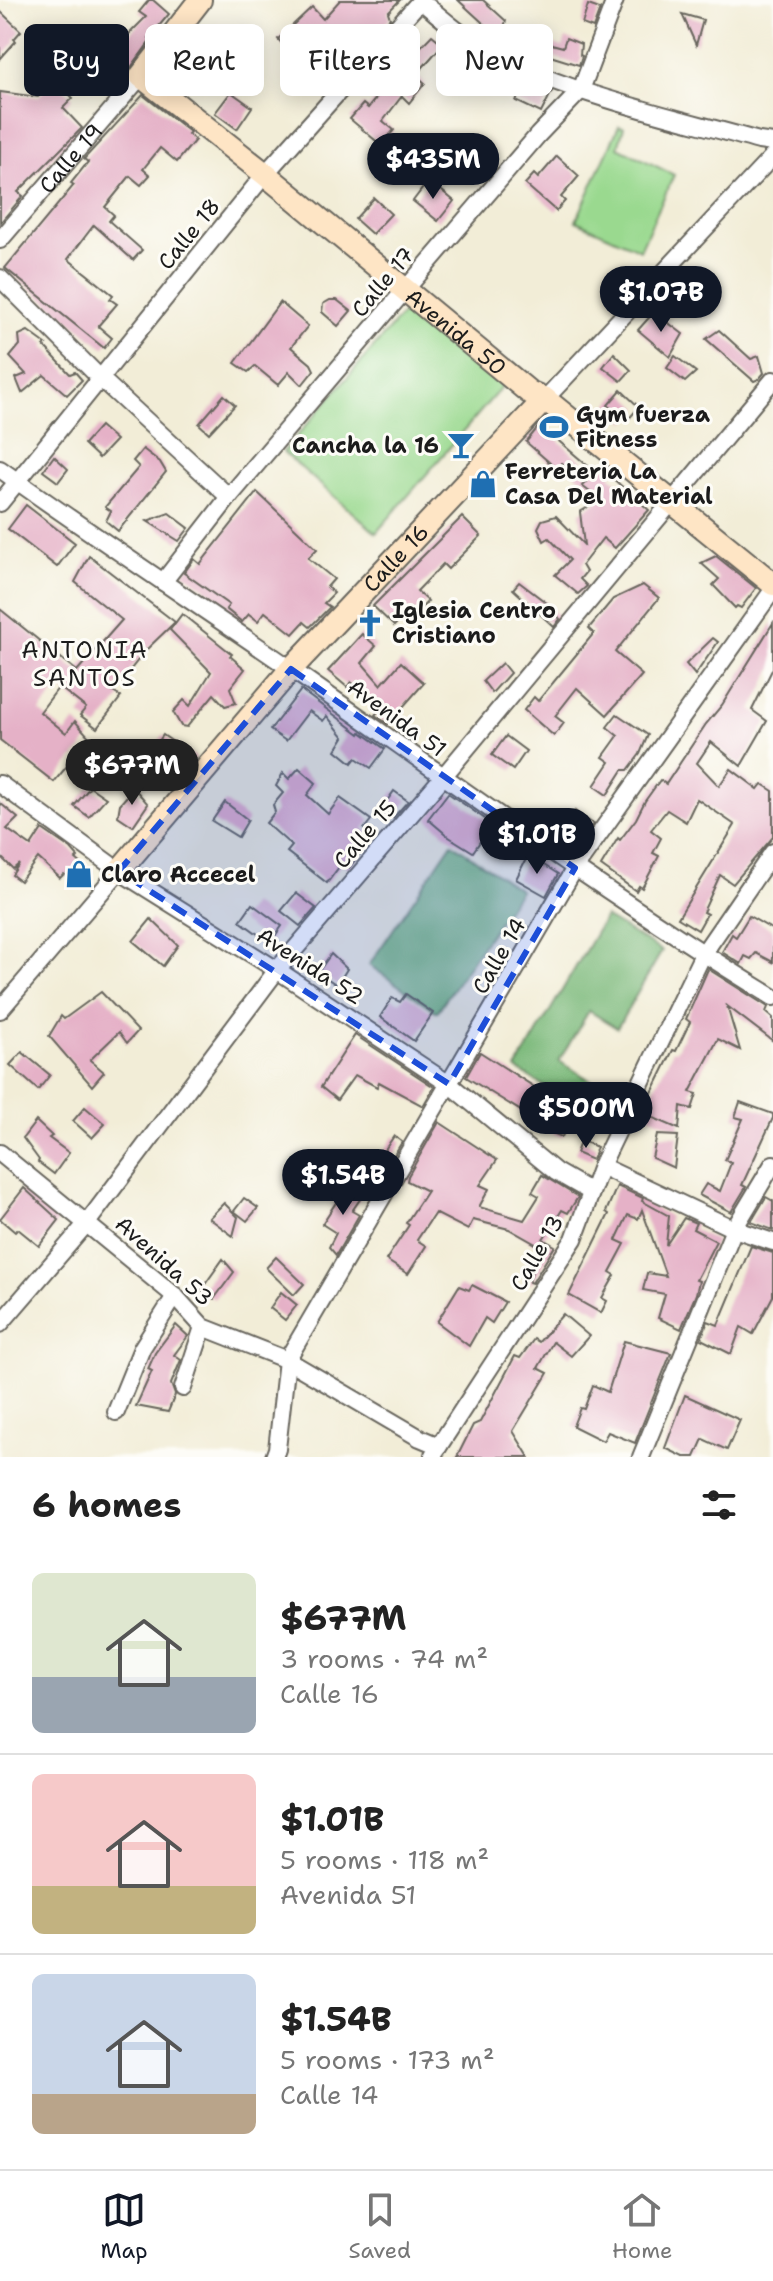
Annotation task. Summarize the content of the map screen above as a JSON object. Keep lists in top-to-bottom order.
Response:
{
  "streets": {
    "street": [
      "Calle 19",
      "Calle 18",
      "Calle 17",
      "Avenida 50",
      "Calle 16",
      "Avenida 51",
      "Calle 15",
      "Calle 14",
      "Avenida 52",
      "Calle 13",
      "Avenida 53"
    ]
  },
  "crossings": [
    ["Calle 19", "Avenida 50"],
    ["Calle 18", "Avenida 50"],
    ["Calle 18", "Avenida 51"],
    ["Calle 17", "Avenida 50"],
    ["Calle 17", "Avenida 51"],
    ["Avenida 50", "Calle 16"],
    ["Avenida 50", "Calle 15"],
    ["Calle 16", "Avenida 51"],
    ["Calle 16", "Avenida 52"],
    ["Avenida 51", "Calle 15"],
    ["Avenida 51", "Calle 14"],
    ["Avenida 51", "Calle 13"],
    ["Calle 15", "Avenida 52"],
    ["Calle 15", "Avenida 53"],
    ["Calle 14", "Avenida 52"],
    ["Calle 14", "Avenida 53"],
    ["Avenida 52", "Calle 13"],
    ["Calle 13", "Avenida 53"]
  ],
  "districts": ["ANTONIA SANTOS"],
  "places": {
    "sports": ["Gym fuerza Fitness"],
    "bar": ["Cancha la 16"],
    "shop": ["Ferreteria La Casa Del Material", "Claro Accecel"],
    "church": ["Iglesia Centro Cristiano"]
  },
  "page": {
    "chip": [
      "Buy",
      "Rent",
      "Filters",
      "New"
    ],
    "price": [
      "$435M",
      "$1.07B",
      "$677M",
      "$1.01B",
      "$500M",
      "$1.54B"
    ],
    "heading": "6 homes",
    "list": [
      {
        "name": "$677M",
        "note": "3 rooms · 74 m² · Calle 16"
      },
      {
        "name": "$1.01B",
        "note": "5 rooms · 118 m² · Avenida 51"
      },
      {
        "name": "$1.54B",
        "note": "5 rooms · 173 m² · Calle 14"
      }
    ],
    "tabs": ["Map", "Saved", "Home"]
  }
}
